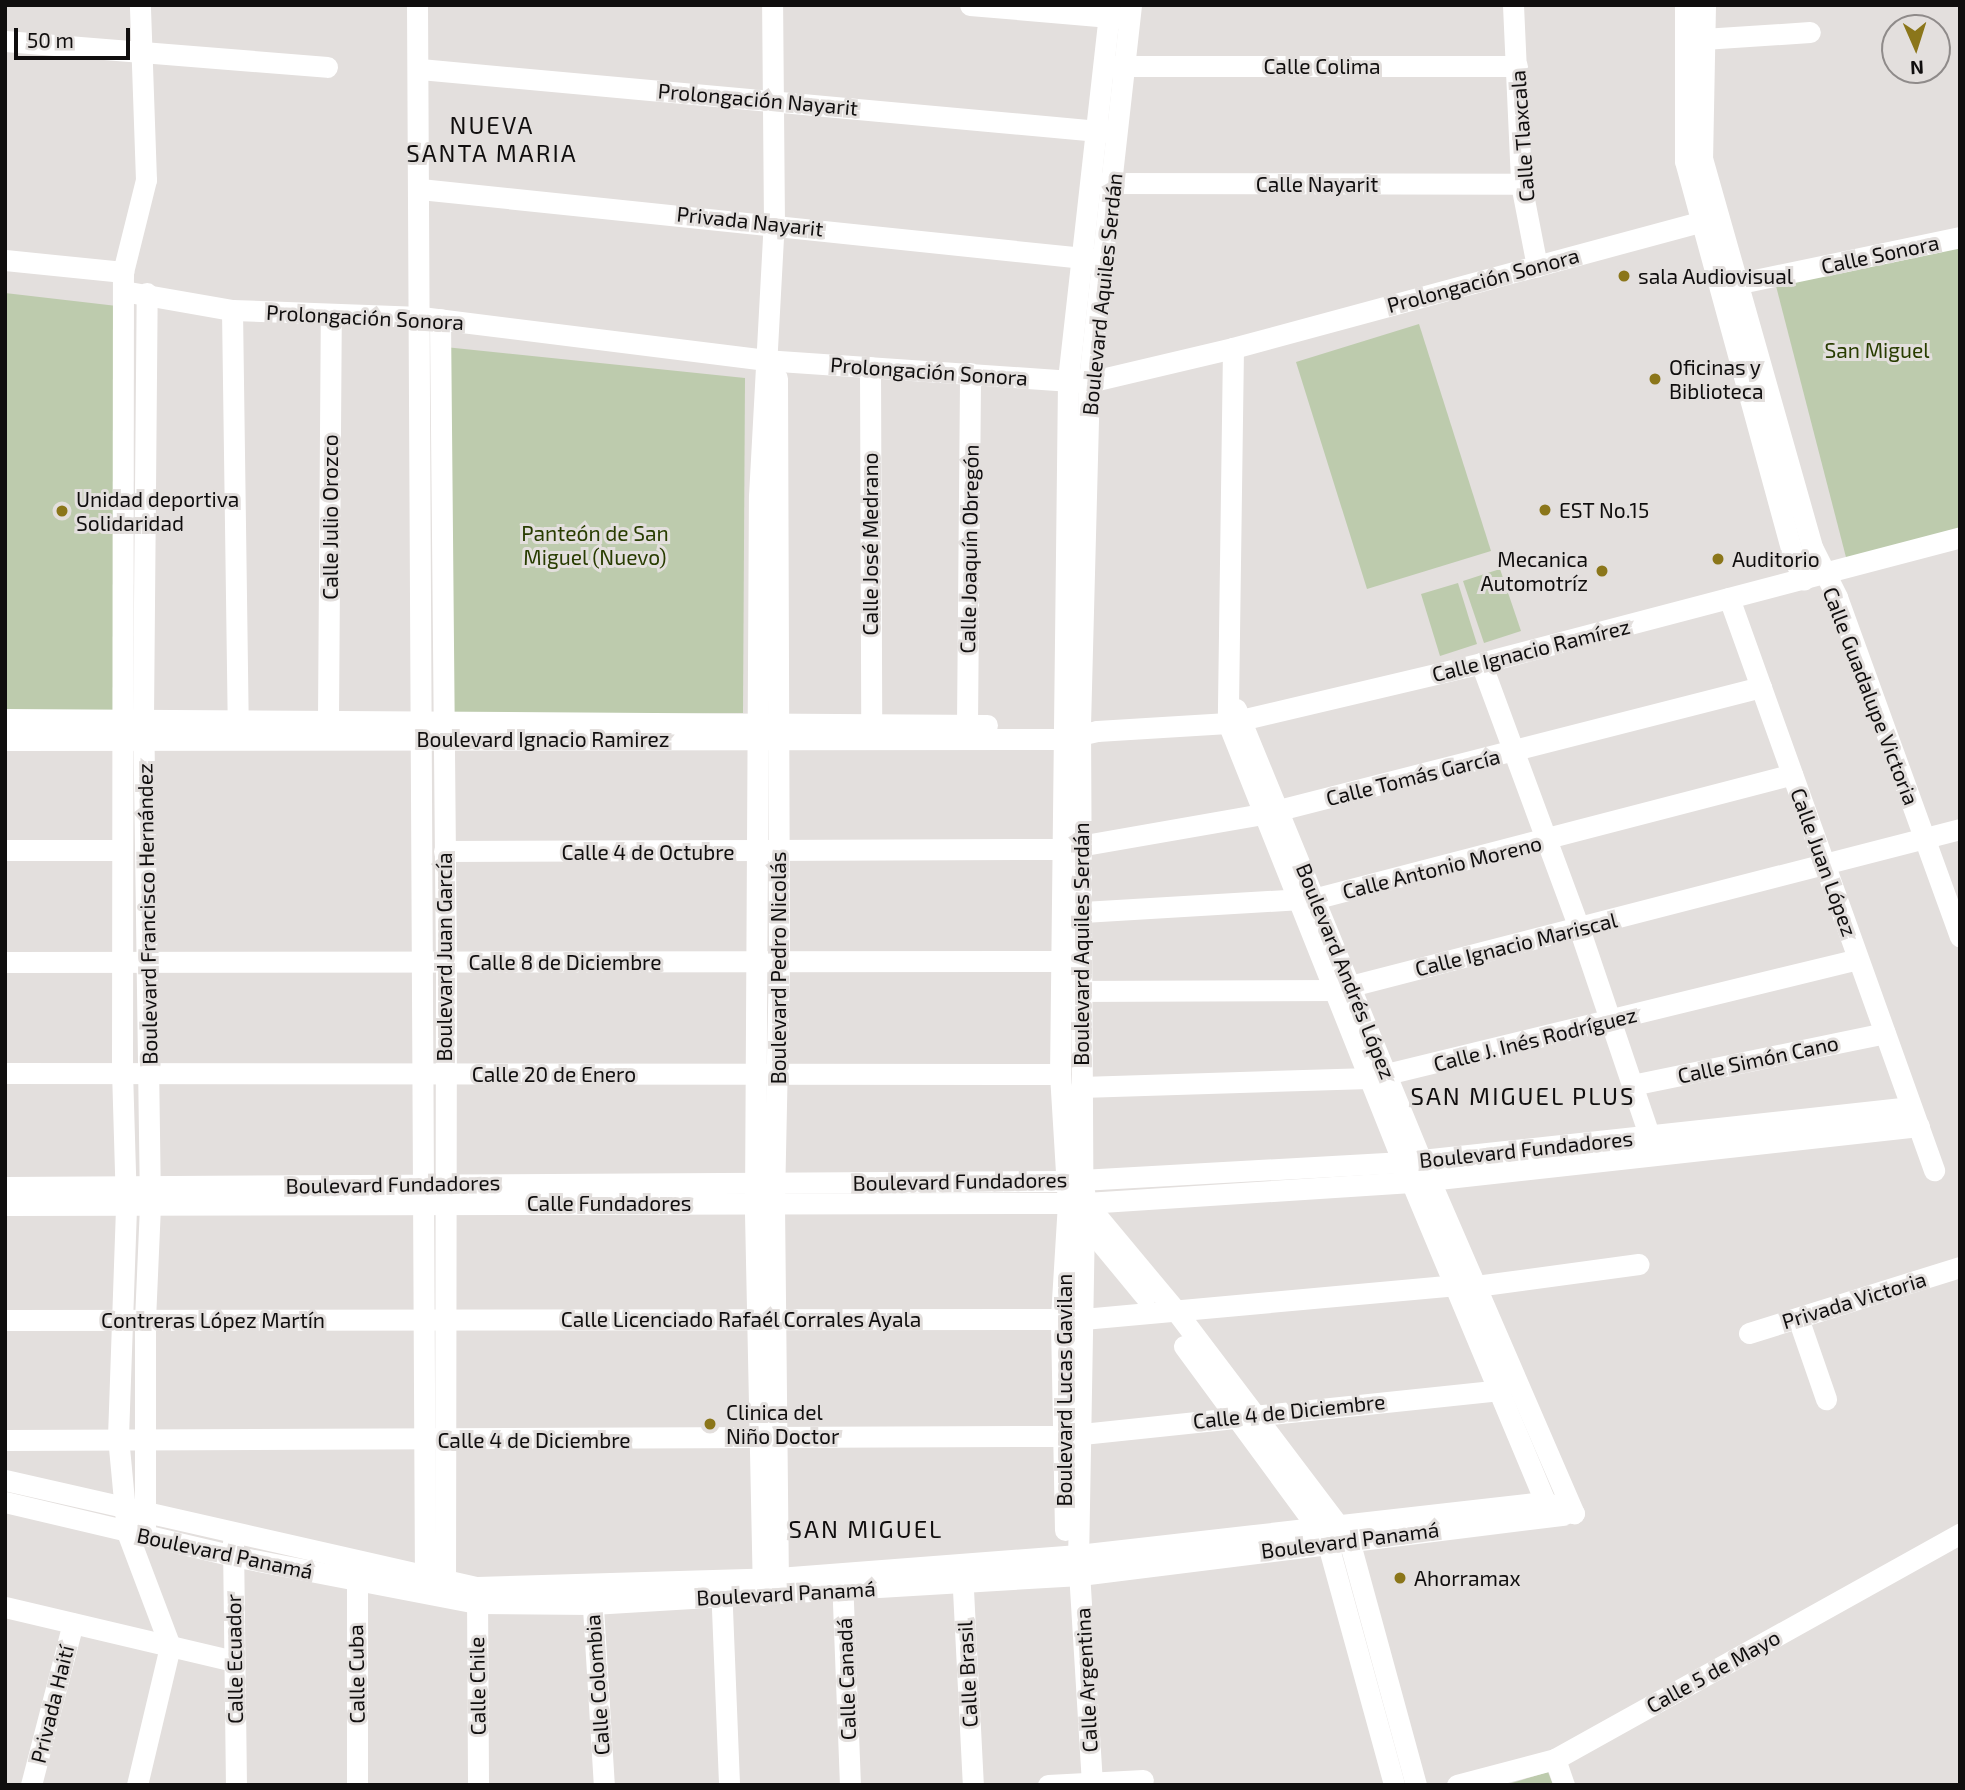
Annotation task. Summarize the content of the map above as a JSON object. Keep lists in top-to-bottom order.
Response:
{
  "streets": {
    "street": [
      "Calle Colima",
      "Prolongación Nayarit",
      "Calle Tlaxcala",
      "Calle Nayarit",
      "Privada Nayarit",
      "Calle Sonora",
      "Prolongación Sonora",
      "Boulevard Aquiles Serdán",
      "Calle Julio Orozco",
      "Calle José Medrano",
      "Calle Joaquín Obregón",
      "Calle Ignacio Ramírez",
      "Calle Guadalupe Victoria",
      "Boulevard Ignacio Ramirez",
      "Calle Tomás García",
      "Calle 4 de Octubre",
      "Calle Juan López",
      "Calle Antonio Moreno",
      "Boulevard Francisco Hernández",
      "Calle Ignacio Mariscal",
      "Boulevard Juan García",
      "Calle 8 de Diciembre",
      "Boulevard Pedro Nicolás",
      "Boulevard Andrés López",
      "Calle J. Inés Rodríguez",
      "Calle Simón Cano",
      "Calle 20 de Enero",
      "Boulevard Fundadores",
      "Calle Fundadores",
      "Privada Victoria",
      "Calle Licenciado Rafaél Corrales Ayala",
      "Contreras López Martín",
      "Boulevard Lucas Gavilan",
      "Calle 4 de Diciembre",
      "Boulevard Panamá",
      "Calle Ecuador",
      "Calle 5 de Mayo",
      "Calle Cuba",
      "Calle Brasil",
      "Calle Canadá",
      "Calle Argentina",
      "Calle Colombia",
      "Calle Chile",
      "Privada Haití"
    ]
  },
  "crossings": [
    ["Calle Colima", "Calle Tlaxcala"],
    ["Calle Colima", "Boulevard Aquiles Serdán"],
    ["Prolongación Nayarit", "Boulevard Aquiles Serdán"],
    ["Prolongación Nayarit", "Boulevard Pedro Nicolás"],
    ["Calle Tlaxcala", "Calle Nayarit"],
    ["Calle Tlaxcala", "Prolongación Sonora"],
    ["Calle Nayarit", "Boulevard Aquiles Serdán"],
    ["Privada Nayarit", "Boulevard Aquiles Serdán"],
    ["Privada Nayarit", "Boulevard Pedro Nicolás"],
    ["Calle Sonora", "Calle Guadalupe Victoria"],
    ["Prolongación Sonora", "Boulevard Aquiles Serdán"],
    ["Prolongación Sonora", "Calle Julio Orozco"],
    ["Prolongación Sonora", "Calle José Medrano"],
    ["Prolongación Sonora", "Calle Joaquín Obregón"],
    ["Prolongación Sonora", "Calle Guadalupe Victoria"],
    ["Prolongación Sonora", "Boulevard Francisco Hernández"],
    ["Prolongación Sonora", "Boulevard Juan García"],
    ["Prolongación Sonora", "Boulevard Pedro Nicolás"],
    ["Prolongación Sonora", "Boulevard Andrés López"],
    ["Boulevard Aquiles Serdán", "Calle Ignacio Ramírez"],
    ["Boulevard Aquiles Serdán", "Boulevard Ignacio Ramirez"],
    ["Boulevard Aquiles Serdán", "Calle Tomás García"],
    ["Boulevard Aquiles Serdán", "Calle 4 de Octubre"],
    ["Boulevard Aquiles Serdán", "Calle Antonio Moreno"],
    ["Boulevard Aquiles Serdán", "Calle Ignacio Mariscal"],
    ["Boulevard Aquiles Serdán", "Calle 8 de Diciembre"],
    ["Boulevard Aquiles Serdán", "Calle J. Inés Rodríguez"],
    ["Boulevard Aquiles Serdán", "Calle 20 de Enero"],
    ["Boulevard Aquiles Serdán", "Boulevard Fundadores"],
    ["Boulevard Aquiles Serdán", "Calle Fundadores"],
    ["Boulevard Aquiles Serdán", "Boulevard Lucas Gavilan"],
    ["Boulevard Aquiles Serdán", "Calle 4 de Diciembre"],
    ["Boulevard Aquiles Serdán", "Boulevard Panamá"],
    ["Calle Julio Orozco", "Boulevard Ignacio Ramirez"],
    ["Calle José Medrano", "Boulevard Ignacio Ramirez"],
    ["Calle Joaquín Obregón", "Boulevard Ignacio Ramirez"],
    ["Calle Ignacio Ramírez", "Calle Guadalupe Victoria"],
    ["Calle Ignacio Ramírez", "Boulevard Ignacio Ramirez"],
    ["Calle Ignacio Ramírez", "Calle Juan López"],
    ["Calle Ignacio Ramírez", "Boulevard Andrés López"],
    ["Calle Guadalupe Victoria", "Calle Ignacio Mariscal"],
    ["Boulevard Ignacio Ramirez", "Boulevard Francisco Hernández"],
    ["Boulevard Ignacio Ramirez", "Boulevard Juan García"],
    ["Boulevard Ignacio Ramirez", "Boulevard Pedro Nicolás"],
    ["Calle Tomás García", "Calle 4 de Octubre"],
    ["Calle Tomás García", "Calle Juan López"],
    ["Calle Tomás García", "Boulevard Andrés López"],
    ["Calle 4 de Octubre", "Boulevard Juan García"],
    ["Calle 4 de Octubre", "Boulevard Pedro Nicolás"],
    ["Calle Juan López", "Calle Antonio Moreno"],
    ["Calle Juan López", "Calle Ignacio Mariscal"],
    ["Calle Juan López", "Calle J. Inés Rodríguez"],
    ["Calle Juan López", "Calle Simón Cano"],
    ["Calle Juan López", "Boulevard Fundadores"],
    ["Calle Antonio Moreno", "Boulevard Andrés López"],
    ["Boulevard Francisco Hernández", "Calle 8 de Diciembre"],
    ["Boulevard Francisco Hernández", "Calle 20 de Enero"],
    ["Boulevard Francisco Hernández", "Calle Fundadores"],
    ["Boulevard Francisco Hernández", "Contreras López Martín"],
    ["Boulevard Francisco Hernández", "Calle 4 de Diciembre"],
    ["Boulevard Francisco Hernández", "Boulevard Panamá"],
    ["Calle Ignacio Mariscal", "Boulevard Andrés López"],
    ["Boulevard Juan García", "Calle 8 de Diciembre"],
    ["Boulevard Juan García", "Calle 20 de Enero"],
    ["Boulevard Juan García", "Calle Fundadores"],
    ["Boulevard Juan García", "Calle Licenciado Rafaél Corrales Ayala"],
    ["Boulevard Juan García", "Contreras López Martín"],
    ["Boulevard Juan García", "Calle 4 de Diciembre"],
    ["Boulevard Juan García", "Boulevard Panamá"],
    ["Calle 8 de Diciembre", "Boulevard Pedro Nicolás"],
    ["Boulevard Pedro Nicolás", "Calle 20 de Enero"],
    ["Boulevard Pedro Nicolás", "Boulevard Fundadores"],
    ["Boulevard Pedro Nicolás", "Calle Fundadores"],
    ["Boulevard Pedro Nicolás", "Calle Licenciado Rafaél Corrales Ayala"],
    ["Boulevard Pedro Nicolás", "Calle 4 de Diciembre"],
    ["Boulevard Pedro Nicolás", "Boulevard Panamá"],
    ["Boulevard Andrés López", "Calle J. Inés Rodríguez"],
    ["Boulevard Andrés López", "Boulevard Fundadores"],
    ["Boulevard Andrés López", "Calle 4 de Diciembre"],
    ["Boulevard Andrés López", "Boulevard Panamá"],
    ["Boulevard Fundadores", "Calle Fundadores"],
    ["Boulevard Fundadores", "Boulevard Lucas Gavilan"],
    ["Calle Fundadores", "Boulevard Lucas Gavilan"],
    ["Calle Licenciado Rafaél Corrales Ayala", "Contreras López Martín"],
    ["Calle Licenciado Rafaél Corrales Ayala", "Boulevard Lucas Gavilan"],
    ["Boulevard Lucas Gavilan", "Calle 4 de Diciembre"],
    ["Boulevard Lucas Gavilan", "Boulevard Panamá"],
    ["Boulevard Lucas Gavilan", "Calle Argentina"],
    ["Boulevard Panamá", "Calle Ecuador"],
    ["Boulevard Panamá", "Calle Cuba"],
    ["Boulevard Panamá", "Calle Brasil"],
    ["Boulevard Panamá", "Calle Canadá"],
    ["Boulevard Panamá", "Calle Argentina"],
    ["Boulevard Panamá", "Calle Colombia"],
    ["Boulevard Panamá", "Calle Chile"]
  ],
  "districts": ["NUEVA SANTA MARIA", "SAN MIGUEL PLUS", "SAN MIGUEL"],
  "parks": ["San Miguel", "Panteón de San Miguel (Nuevo)"],
  "places": [
    "sala Audiovisual",
    "Oficinas y Biblioteca",
    "EST No.15",
    "Unidad deportiva Solidaridad",
    "Auditorio",
    "Mecanica Automotríz",
    "Clinica del Niño Doctor",
    "Ahorramax"
  ],
  "scale_bar": "50 m",
  "north": "bottom"
}
